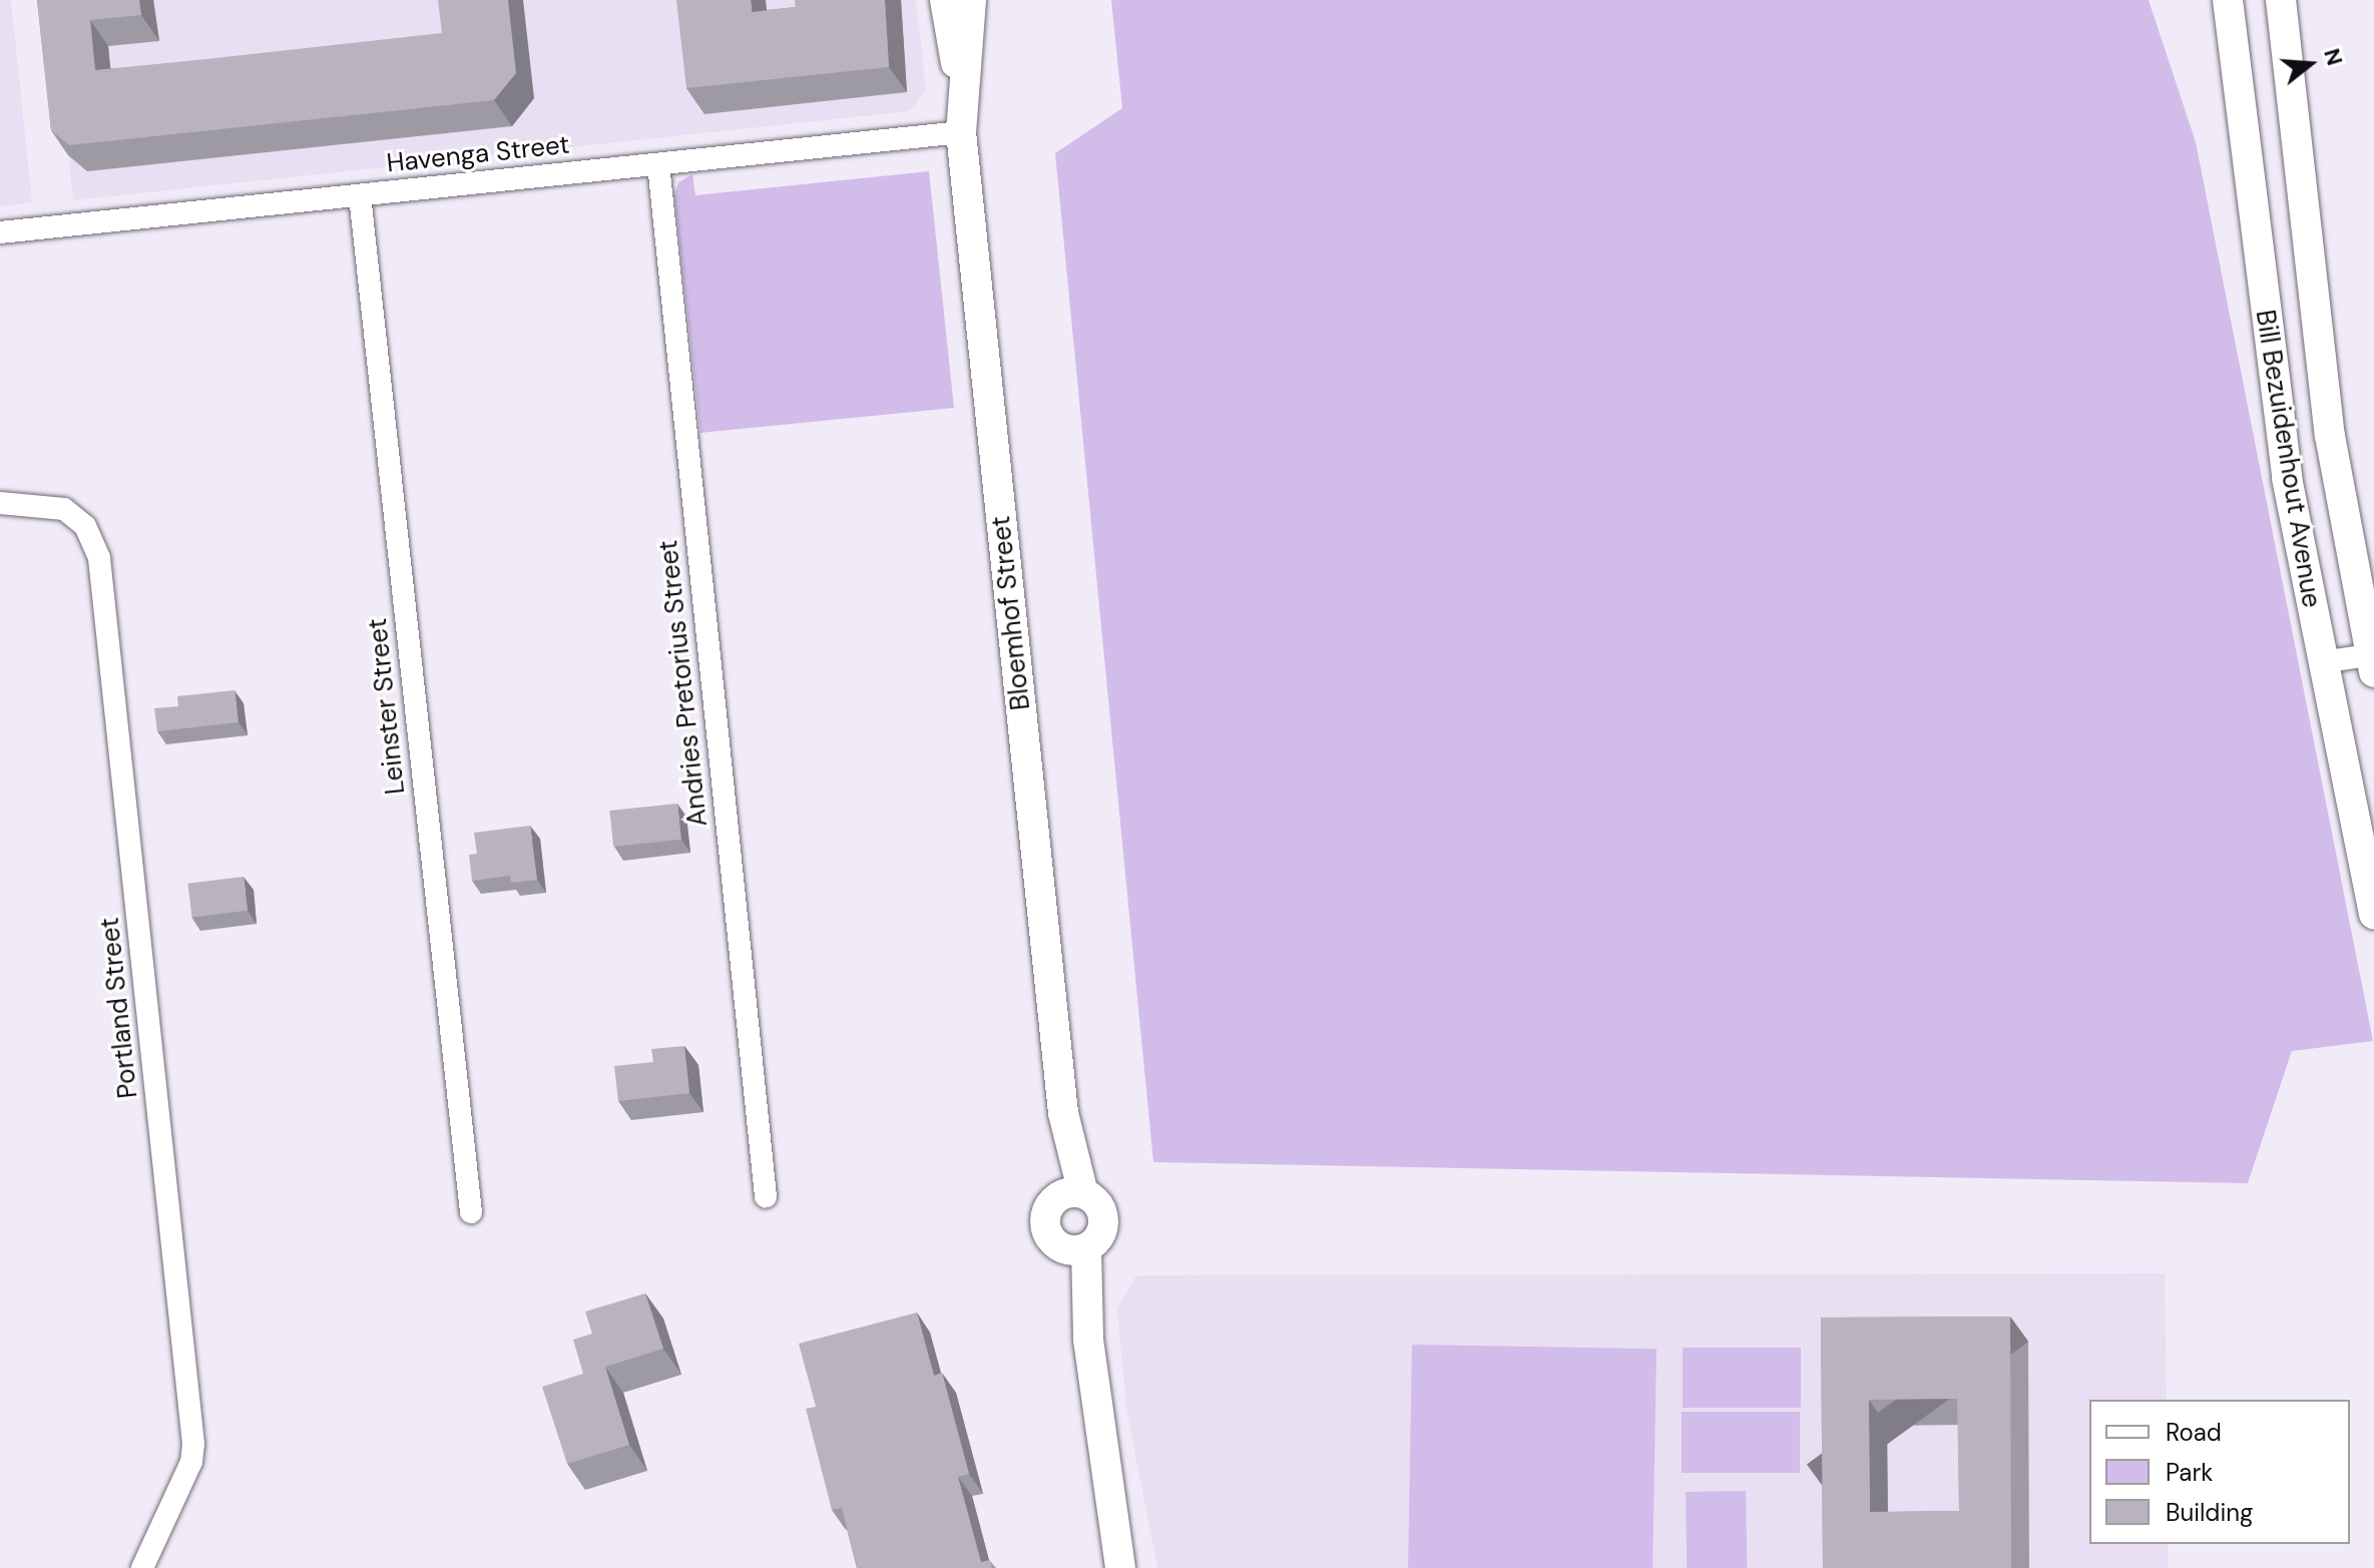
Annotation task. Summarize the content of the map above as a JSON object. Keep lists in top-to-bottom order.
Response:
{
  "streets": {
    "street": [
      "Havenga Street",
      "Bill Bezuidenhout Avenue",
      "Bloemhof Street",
      "Andries Pretorius Street",
      "Leinster Street",
      "Portland Street"
    ]
  },
  "crossings": [
    ["Havenga Street", "Bloemhof Street"],
    ["Havenga Street", "Andries Pretorius Street"],
    ["Havenga Street", "Leinster Street"]
  ],
  "legend": ["Road", "Park", "Building"],
  "north": "right"
}
